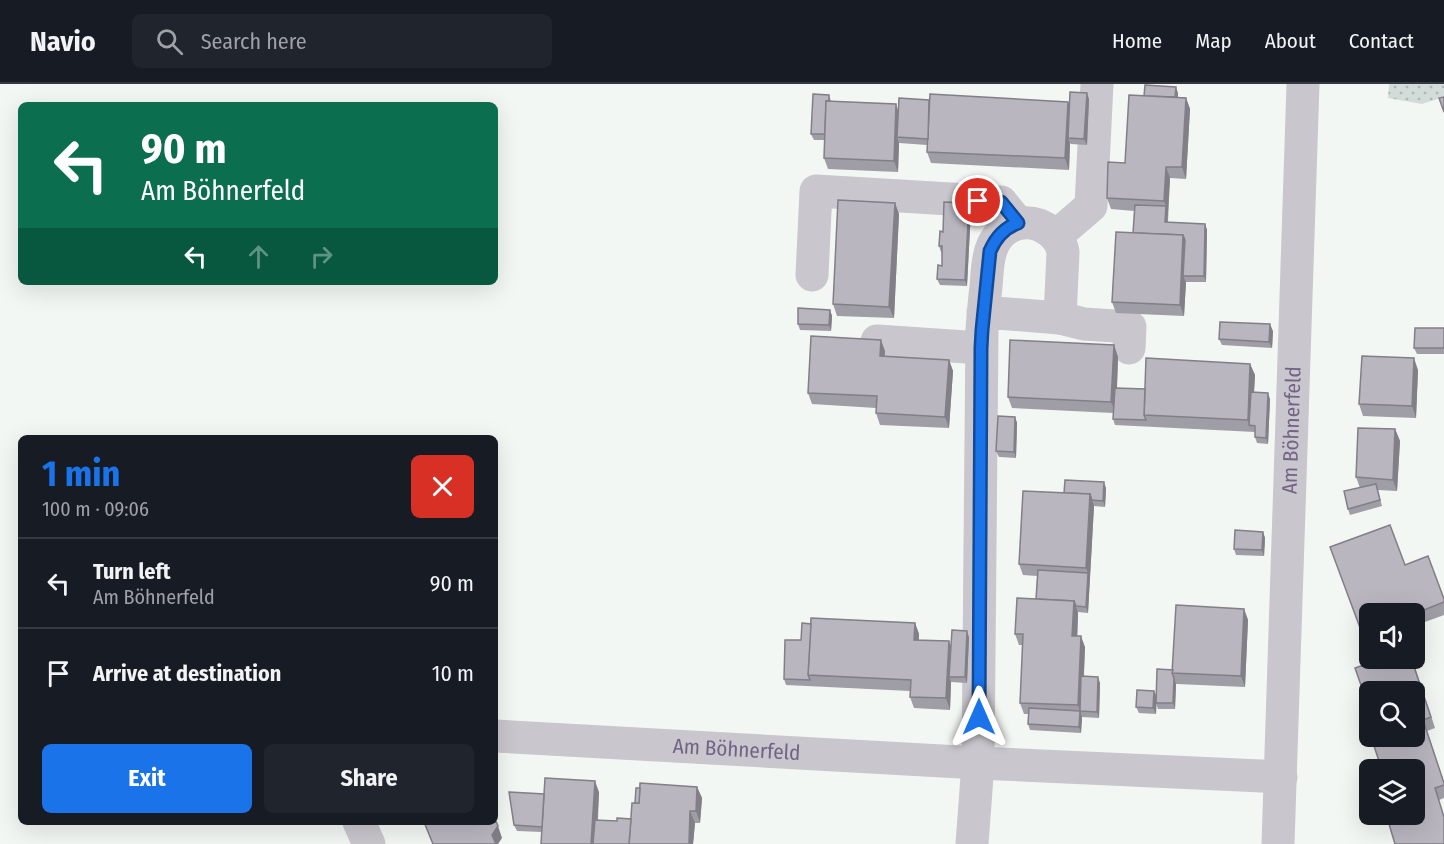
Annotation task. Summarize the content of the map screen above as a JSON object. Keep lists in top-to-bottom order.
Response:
{
  "streets": {
    "street": ["Am Böhnerfeld"]
  },
  "page": {
    "header": "Navio",
    "search": "Search here",
    "nav": [
      "Home",
      "Map",
      "About",
      "Contact"
    ],
    "turn": ["90 m", "Am Böhnerfeld"],
    "heading": ["1 min", "100 m · 09:06"],
    "list": [
      {
        "name": "Turn left",
        "note": "Am Böhnerfeld",
        "value": "90 m"
      },
      {
        "name": "Arrive at destination",
        "value": "10 m"
      }
    ],
    "buttons": ["Exit", "Share"]
  }
}
